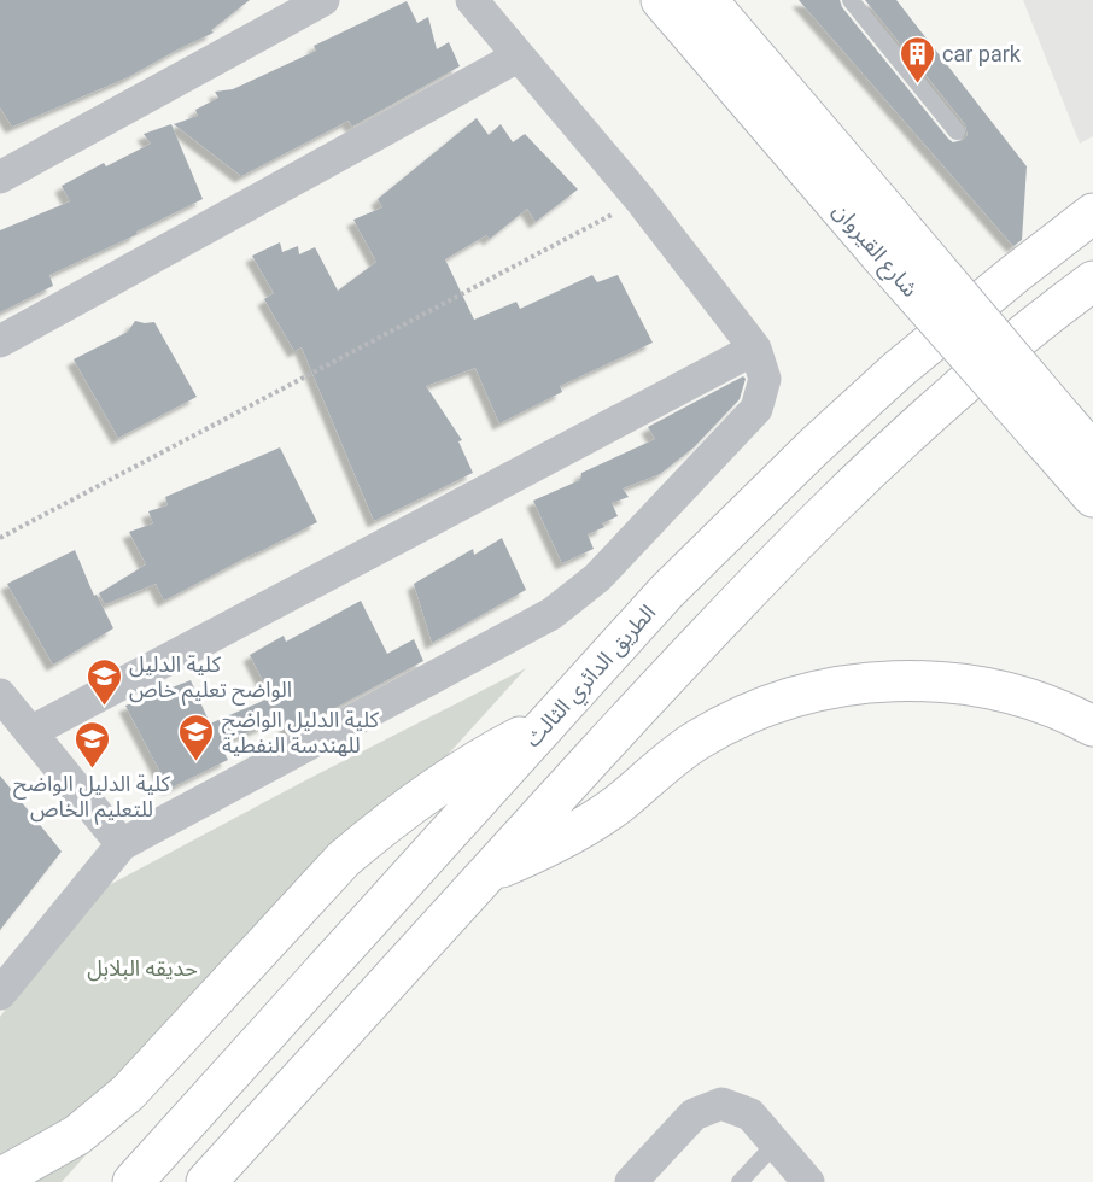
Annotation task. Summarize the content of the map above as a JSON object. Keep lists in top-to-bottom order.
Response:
{
  "streets": {
    "main road": ["شارع القيروان", "الطريق الدائري الثالث"]
  },
  "parks": ["حديقه البلابل"],
  "places": {
    "building": ["car park"],
    "school or university": ["كلية الدليل الواضح تعليم خاص", "كلية الدليل الواضح للهندسة النفطية", "كلية الدليل الواضح للتعليم الخاص"]
  }
}
